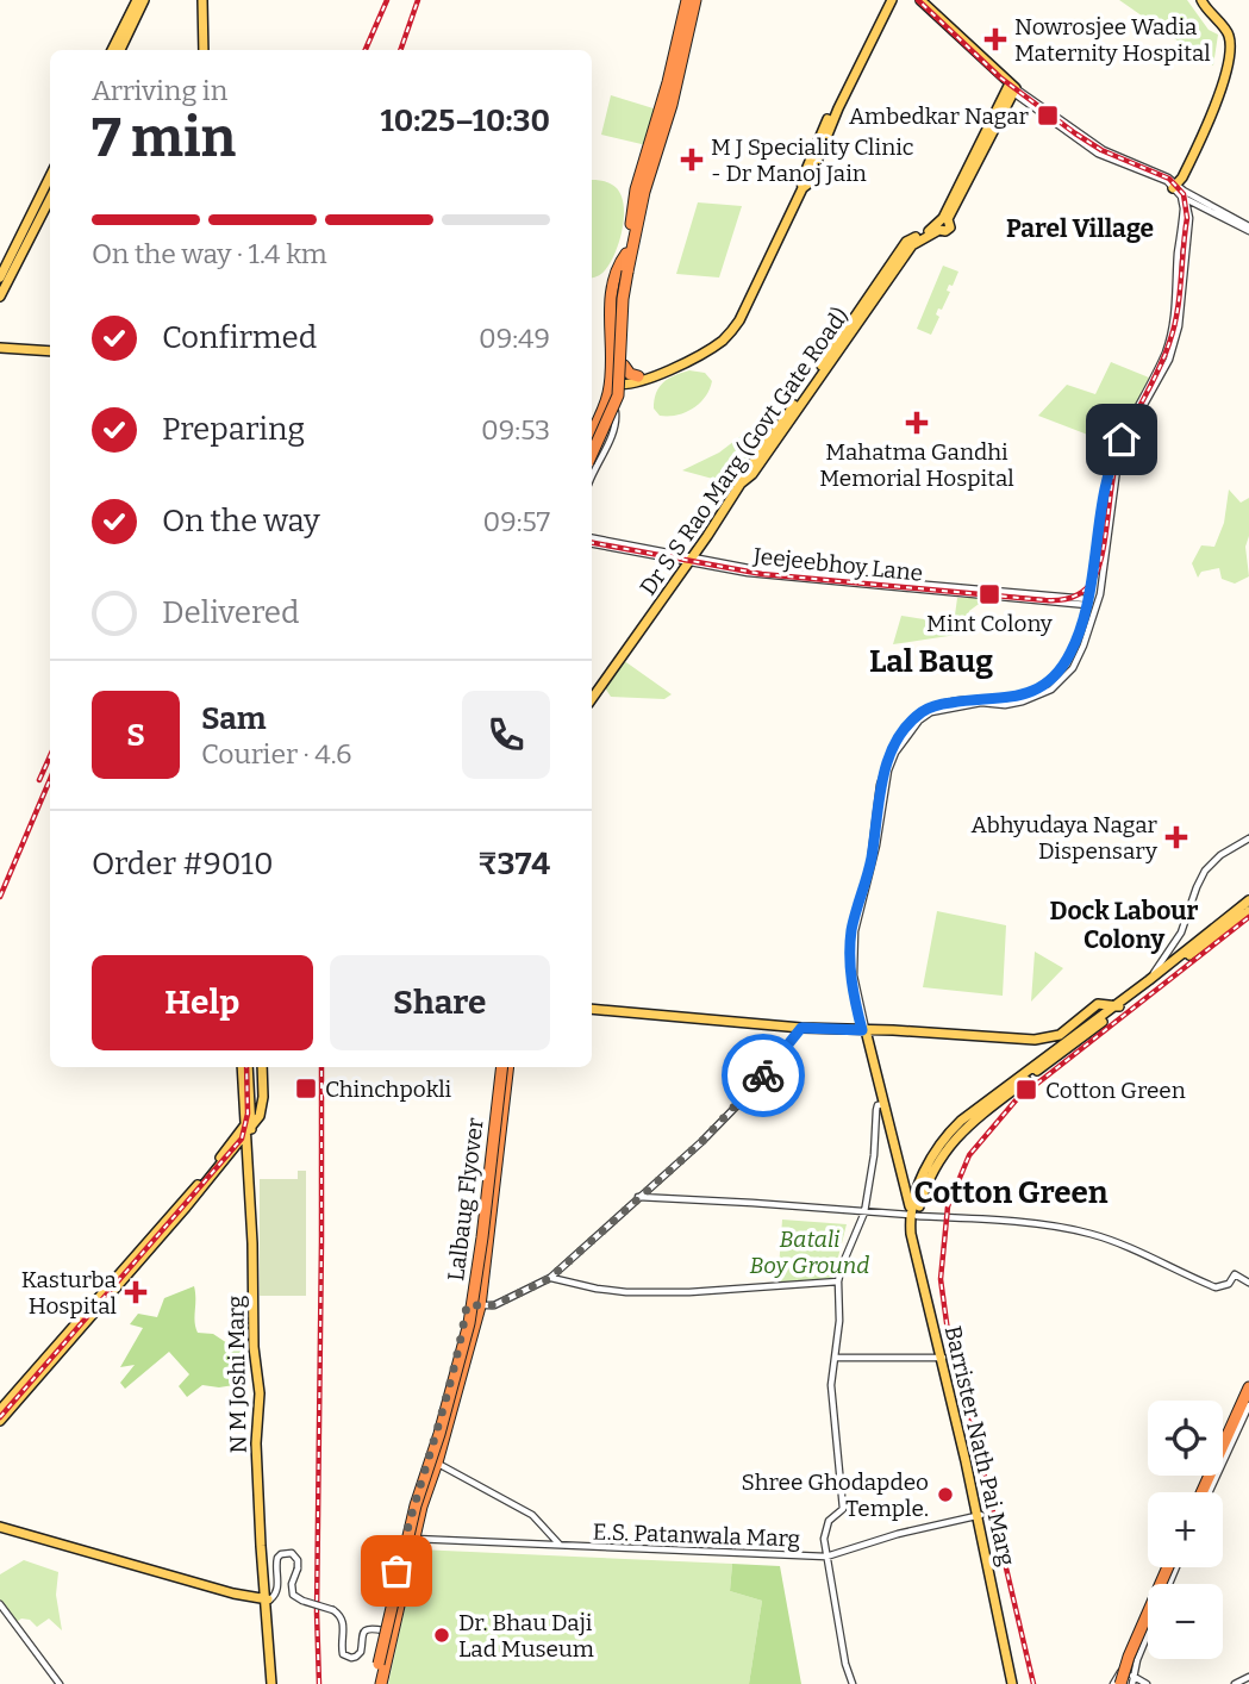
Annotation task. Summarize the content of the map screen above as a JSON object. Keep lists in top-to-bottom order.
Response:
{
  "streets": {
    "highway": ["Lalbaug Flyover"],
    "main road": ["Dr S S Rao Marg (Govt Gate Road)", "N M Joshi Marg", "Barrister Nath Pai Marg"],
    "street": ["Jeejeebhoy Lane", "E.S. Patanwala Marg"]
  },
  "crossings": [
    ["Dr S S Rao Marg (Govt Gate Road)", "Jeejeebhoy Lane"],
    ["Barrister Nath Pai Marg", "E.S. Patanwala Marg"]
  ],
  "districts": [
    "Parel Village",
    "Lal Baug",
    "Dock Labour Colony",
    "Cotton Green"
  ],
  "parks": ["Batali Boy Ground"],
  "places": {
    "health": [
      "Nowrosjee Wadia Maternity Hospital",
      "M J Speciality Clinic - Dr Manoj Jain",
      "Mahatma Gandhi Memorial Hospital",
      "Abhyudaya Nagar Dispensary",
      "Kasturba Hospital"
    ],
    "transit": [
      "Ambedkar Nagar",
      "Mint Colony",
      "Chinchpokli",
      "Cotton Green"
    ],
    "other": ["Shree Ghodapdeo Temple.", "Dr. Bhau Daji Lad Museum"]
  },
  "page": {
    "heading": ["7 min", "Arriving in", "10:25–10:30"],
    "panel": [
      "Sam",
      "Courier · 4.6",
      "Order #9010",
      "₹374"
    ],
    "bar": "On the way · 1.4 km",
    "list": [
      ["Confirmed", "09:49"],
      ["Preparing", "09:53"],
      ["On the way", "09:57"],
      "Delivered"
    ],
    "round": "S",
    "buttons": ["Help", "Share"],
    "map_buttons": ["+", "−"]
  }
}
